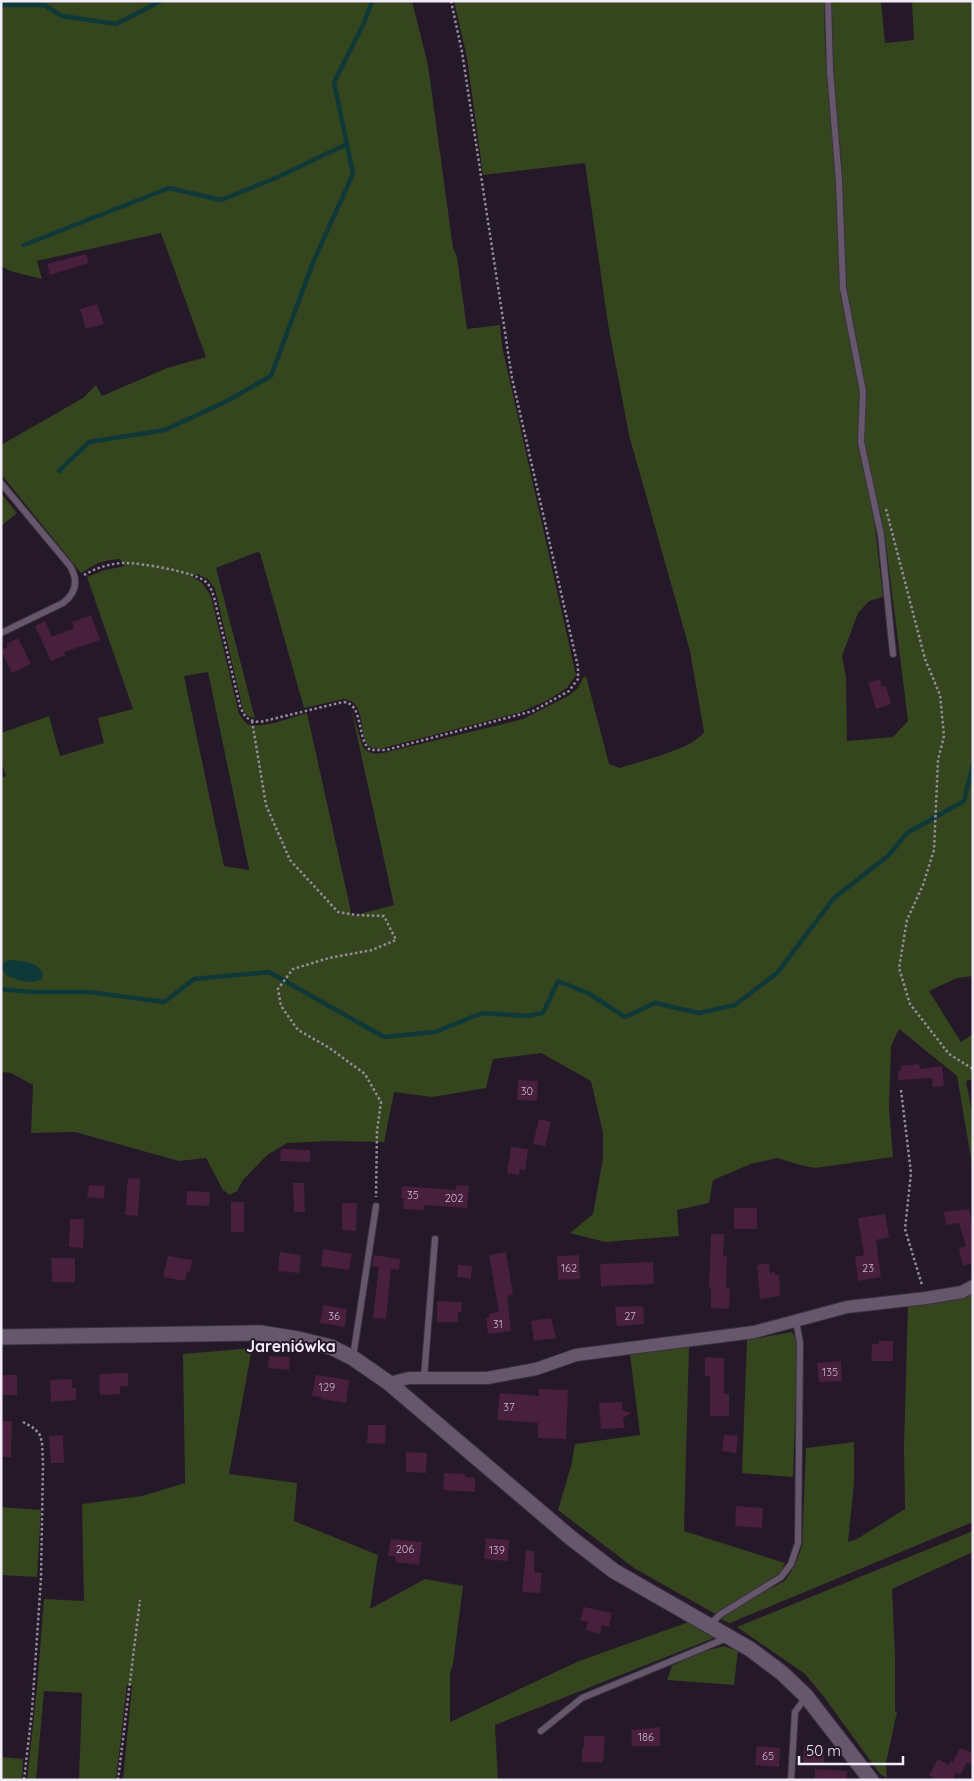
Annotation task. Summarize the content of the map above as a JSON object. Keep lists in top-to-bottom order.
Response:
{
  "districts": ["Jareniówka"],
  "house_numbers": [
    "30",
    "35",
    "202",
    "162",
    "23",
    "36",
    "27",
    "31",
    "135",
    "129",
    "37",
    "206",
    "139",
    "186",
    "65"
  ],
  "scale_bar": "50 m"
}
